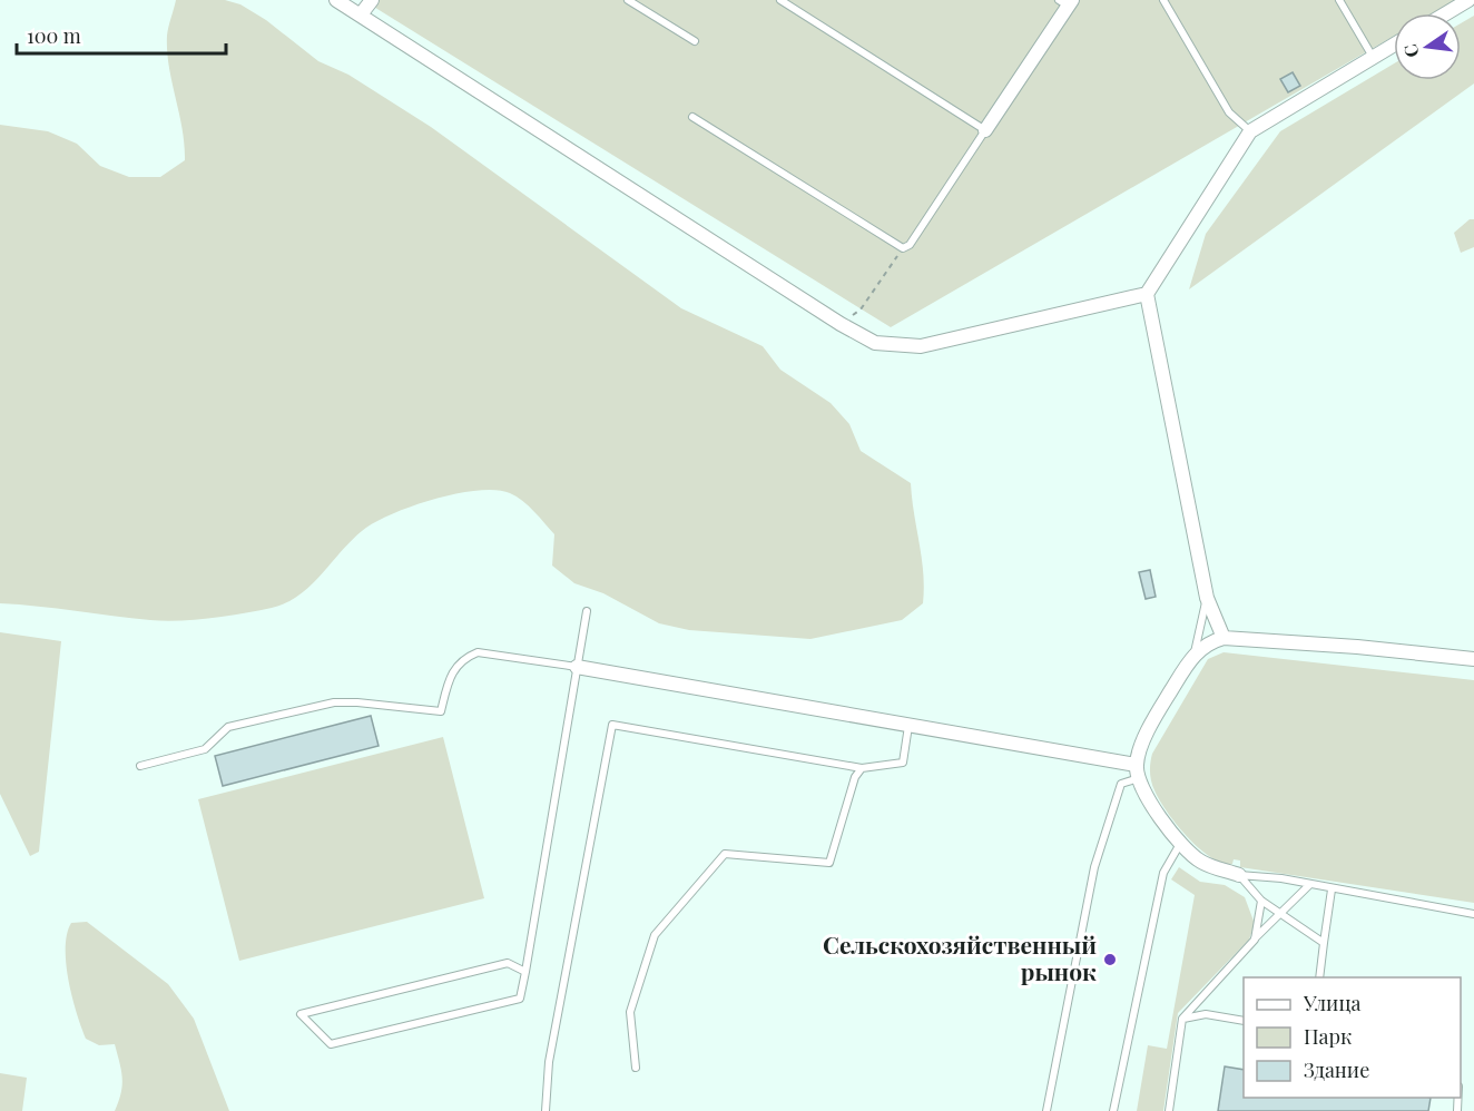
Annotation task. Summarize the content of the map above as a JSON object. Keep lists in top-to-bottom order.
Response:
{
  "places": ["Сельскохозяйственный рынок"],
  "legend": ["Улица", "Парк", "Здание"],
  "scale_bar": "100 m",
  "north": "left"
}
